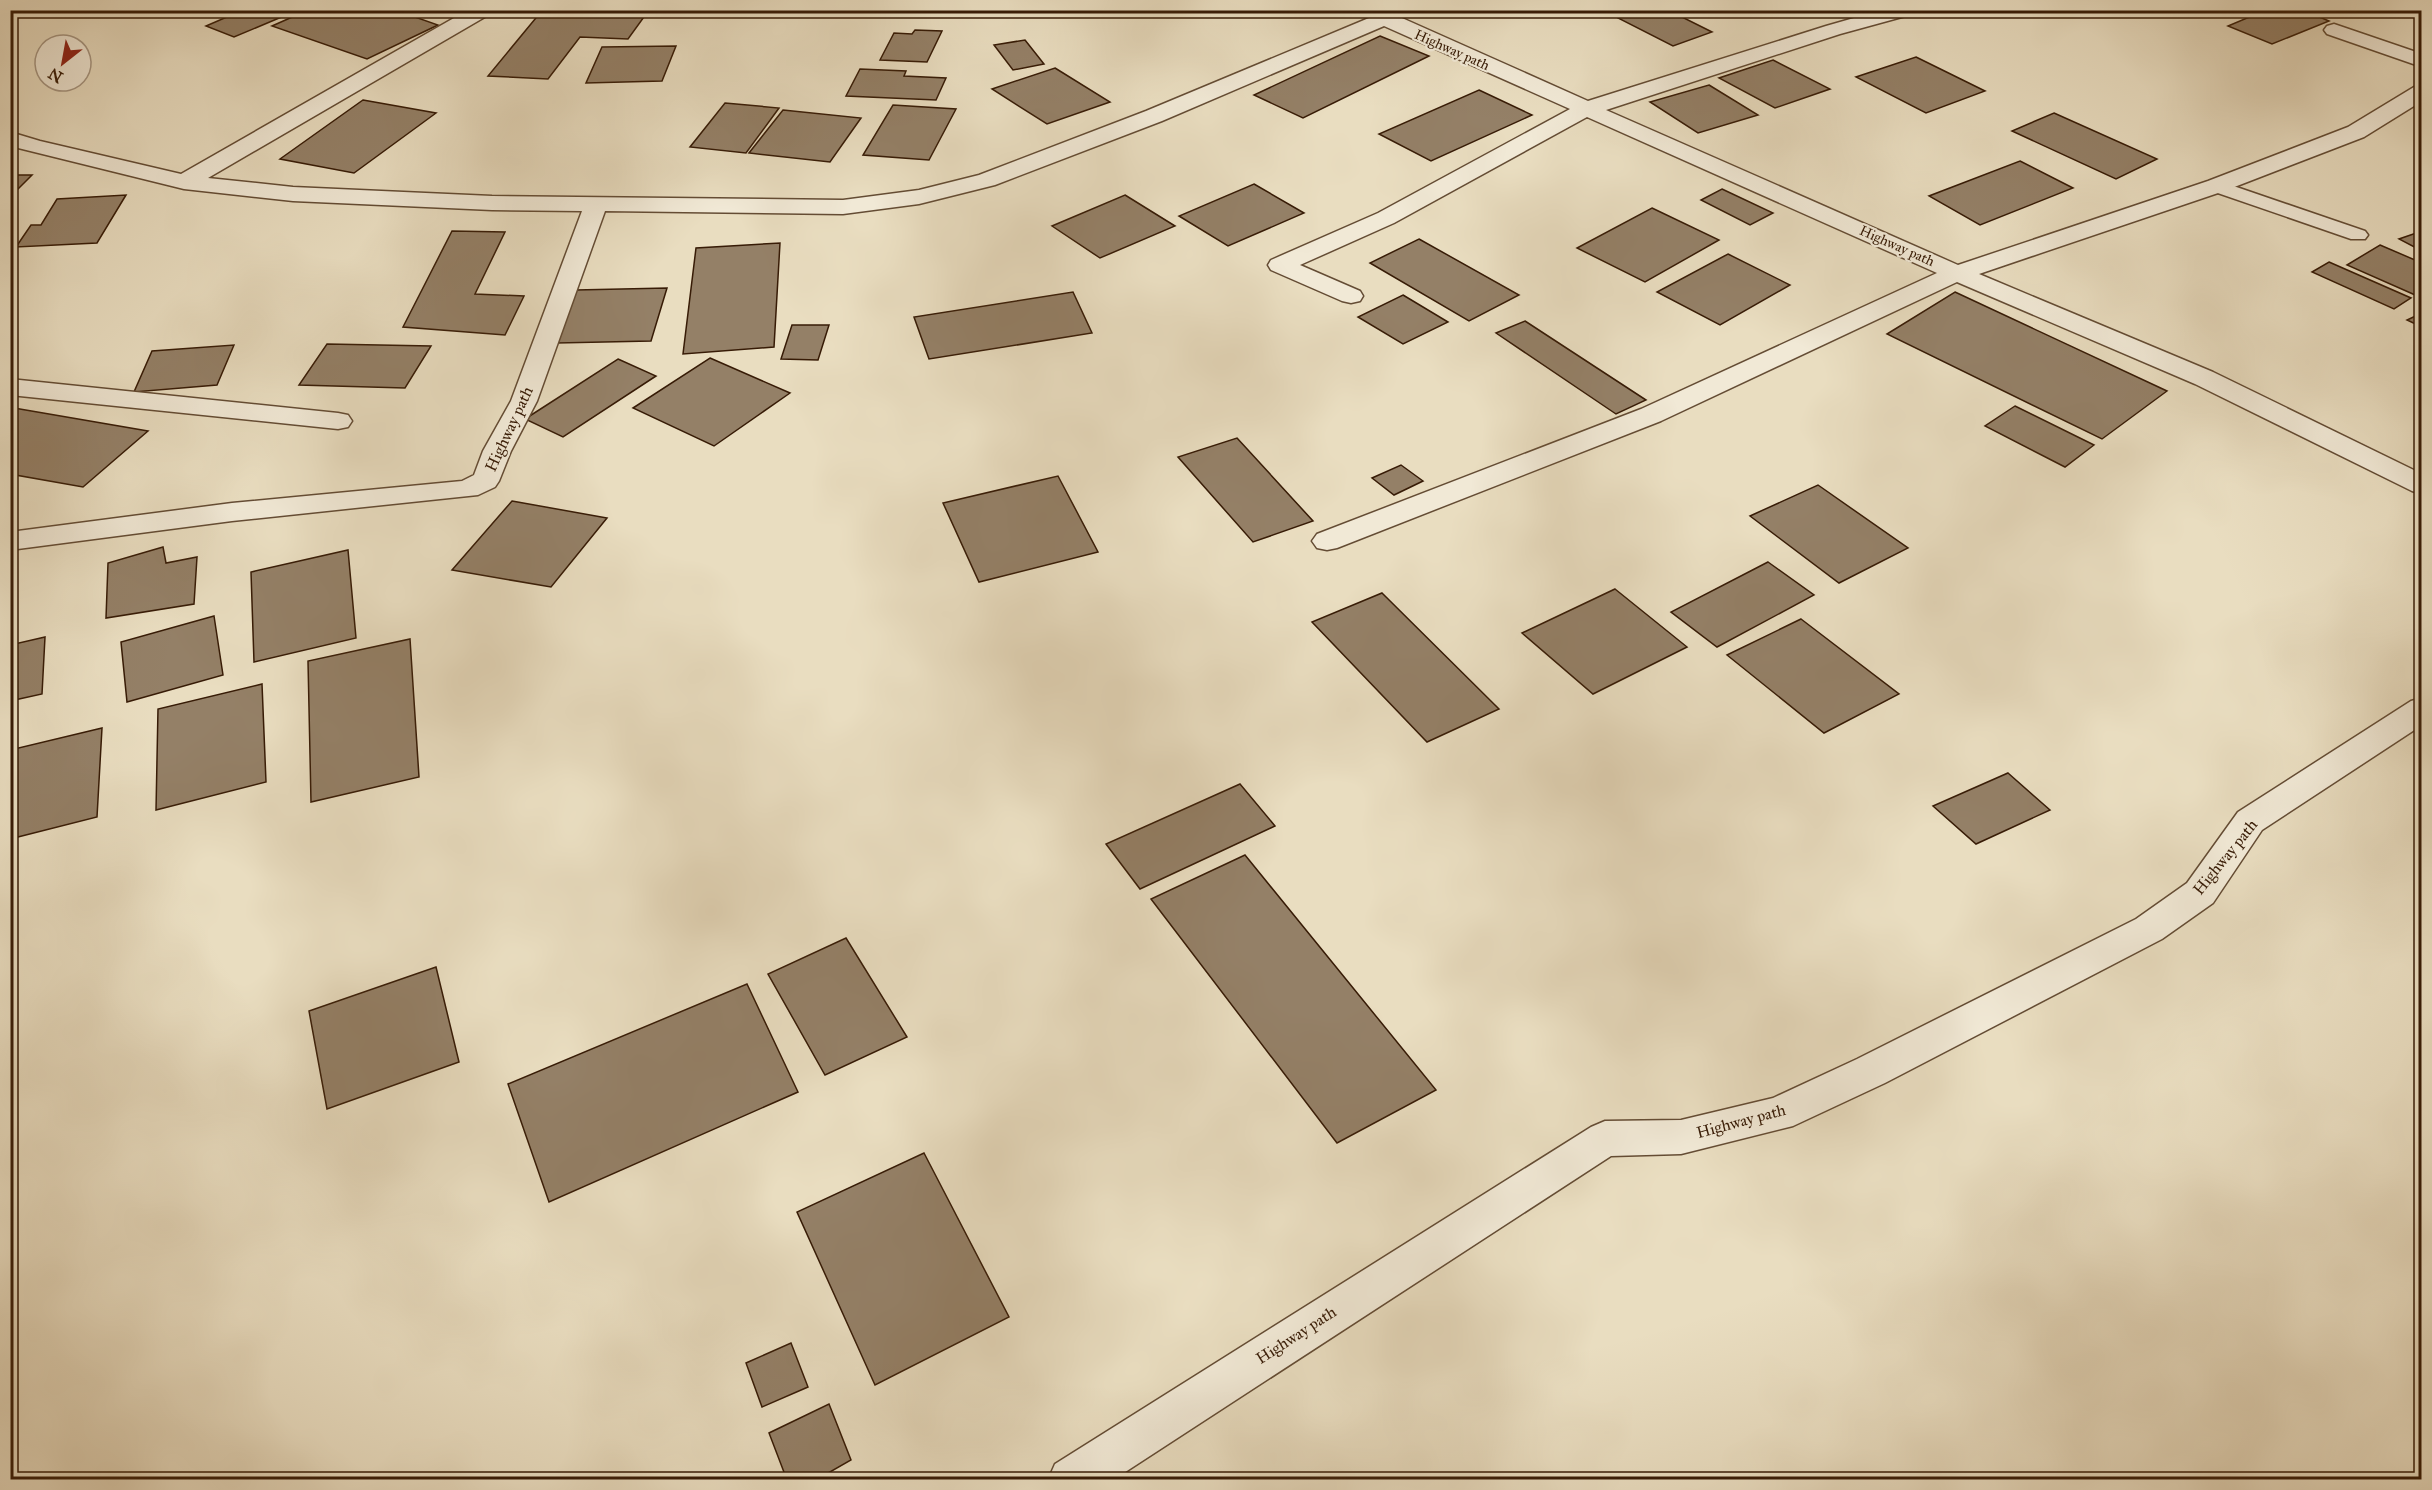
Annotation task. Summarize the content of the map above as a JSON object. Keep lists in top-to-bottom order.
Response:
{
  "streets": {
    "street": ["Highway path"]
  },
  "north": "bottom left"
}
